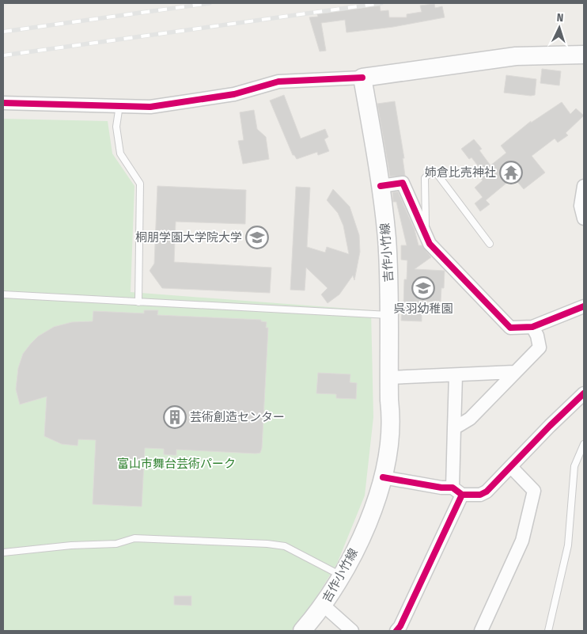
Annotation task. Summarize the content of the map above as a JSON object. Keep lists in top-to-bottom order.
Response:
{
  "streets": {
    "main road": ["吉作小竹線"]
  },
  "parks": ["富山市舞台芸術パーク"],
  "places": {
    "temple": ["姉倉比売神社"],
    "school or university": ["桐朋学園大学院大学", "呉羽幼稚園"],
    "building": ["芸術創造センター"]
  },
  "north": "top"
}
